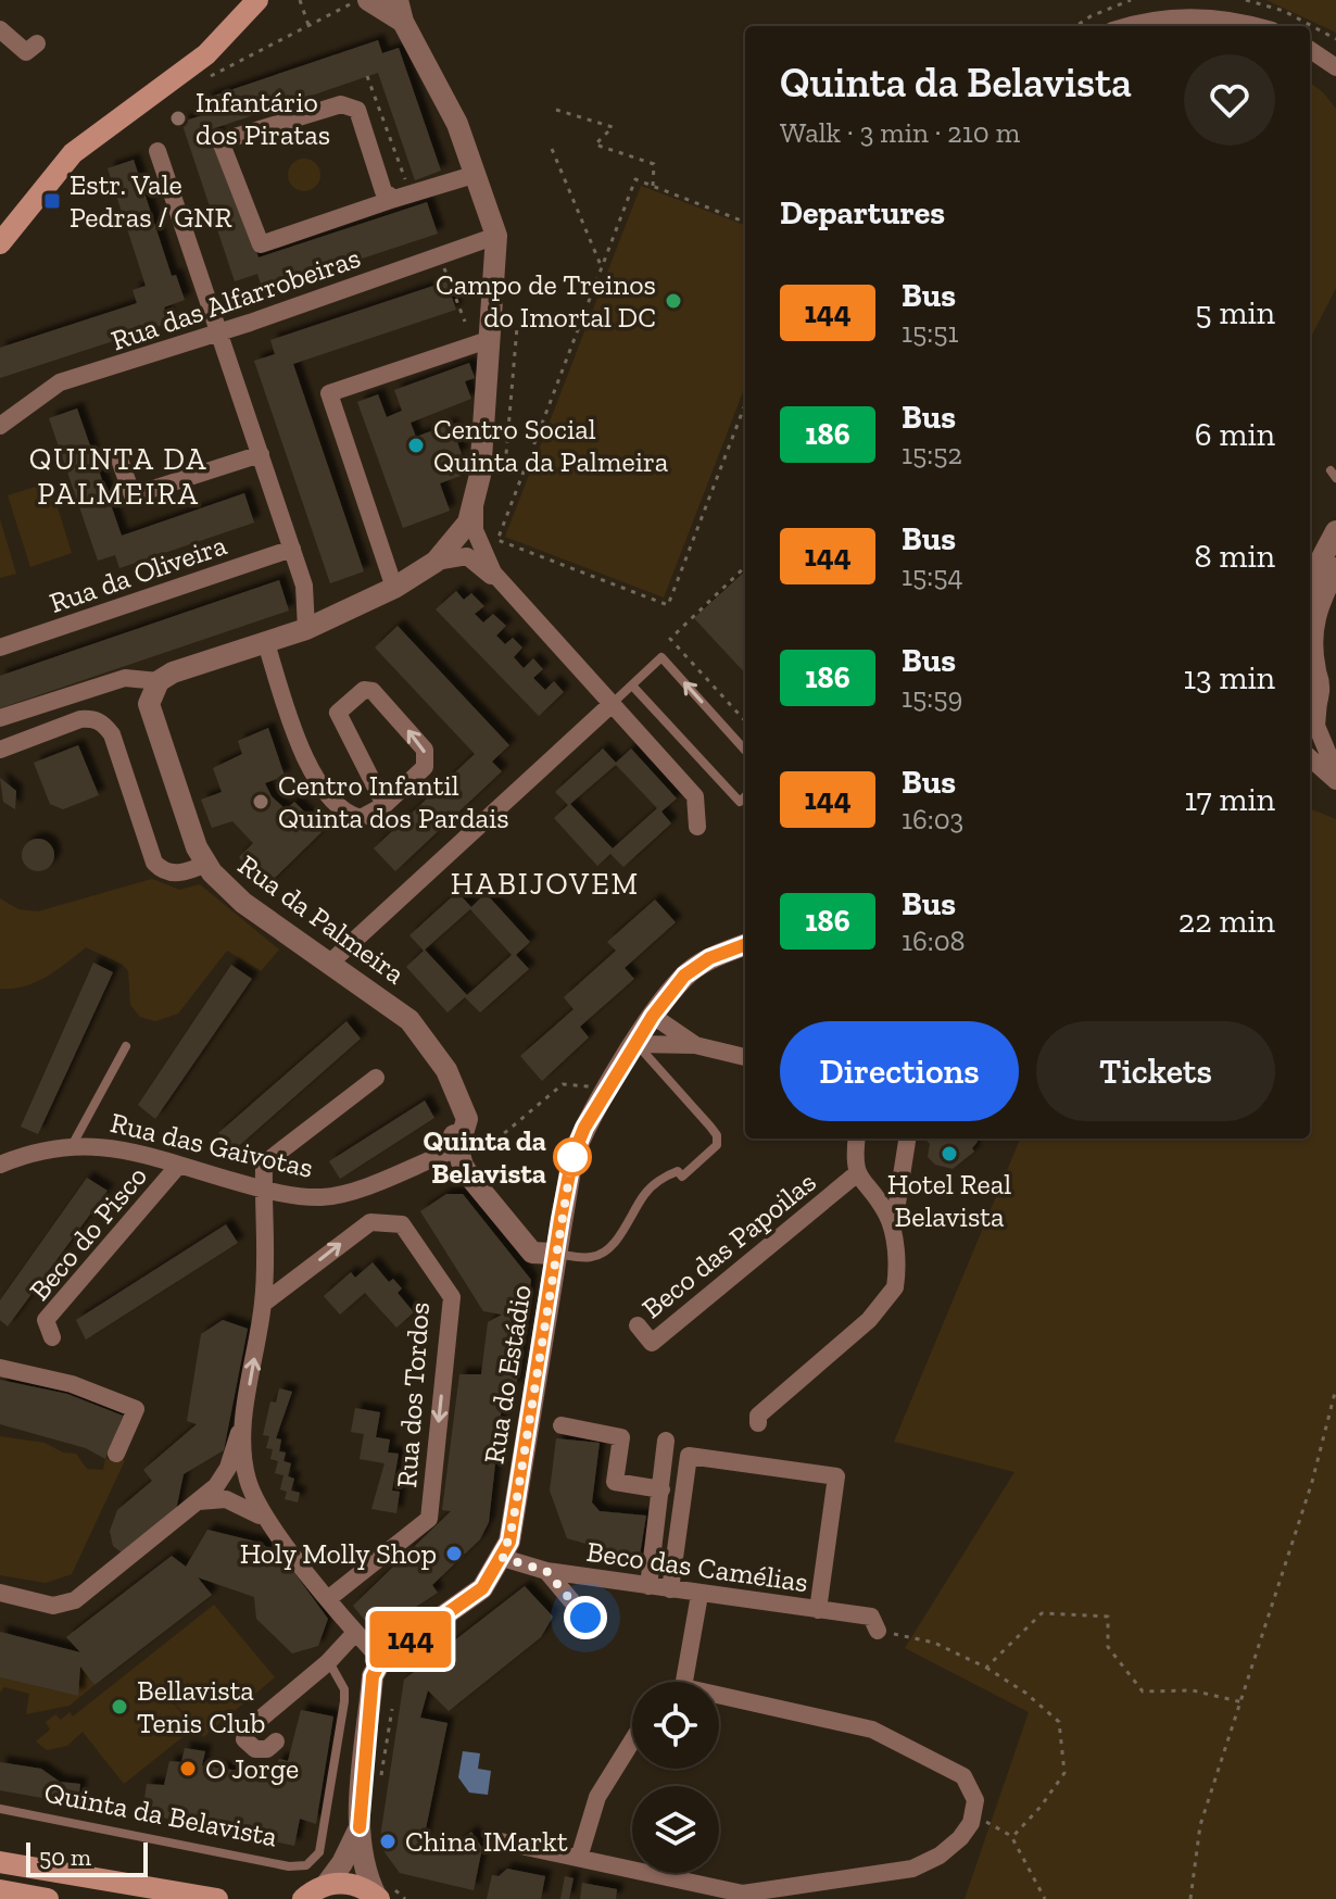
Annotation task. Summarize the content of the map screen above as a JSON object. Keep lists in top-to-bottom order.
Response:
{
  "streets": {
    "street": [
      "Rua das Alfarrobeiras",
      "Rua da Oliveira",
      "Rua da Palmeira",
      "Rua das Gaivotas",
      "Beco do Pisco",
      "Beco das Papoilas",
      "Rua do Estádio",
      "Rua dos Tordos",
      "Beco das Camélias"
    ],
    "lane": ["Quinta da Belavista"]
  },
  "crossings": [
    ["Rua da Palmeira", "Rua das Gaivotas"],
    ["Rua da Palmeira", "Rua do Estádio"],
    ["Rua das Gaivotas", "Beco do Pisco"],
    ["Rua do Estádio", "Beco das Camélias"]
  ],
  "districts": ["QUINTA DA PALMEIRA", "HABIJOVEM"],
  "places": {
    "other": [
      "Infantário dos Piratas",
      "Campo de Treinos do Imortal DC",
      "Centro Social Quinta da Palmeira",
      "Centro Infantil Quinta dos Pardais",
      "Hotel Real Belavista",
      "Quinta da Belavista",
      "Holy Molly Shop",
      "Bellavista Tenis Club",
      "O Jorge",
      "China IMarkt"
    ],
    "transit": ["Estr. Vale Pedras / GNR"]
  },
  "lines": ["bus line 144"],
  "scale_bar": "50 m",
  "page": {
    "on_map": "144",
    "heading": [
      ["Quinta da Belavista", "Walk · 3 min · 210 m"],
      "Departures"
    ],
    "list": [
      {
        "mark": "144",
        "name": "Bus",
        "note": "15:51",
        "value": "5 min"
      },
      {
        "mark": "186",
        "name": "Bus",
        "note": "15:52",
        "value": "6 min"
      },
      {
        "mark": "144",
        "name": "Bus",
        "note": "15:54",
        "value": "8 min"
      },
      {
        "mark": "186",
        "name": "Bus",
        "note": "15:59",
        "value": "13 min"
      },
      {
        "mark": "144",
        "name": "Bus",
        "note": "16:03",
        "value": "17 min"
      },
      {
        "mark": "186",
        "name": "Bus",
        "note": "16:08",
        "value": "22 min"
      }
    ],
    "buttons": ["Directions", "Tickets"],
    "scale": "50 m"
  }
}
